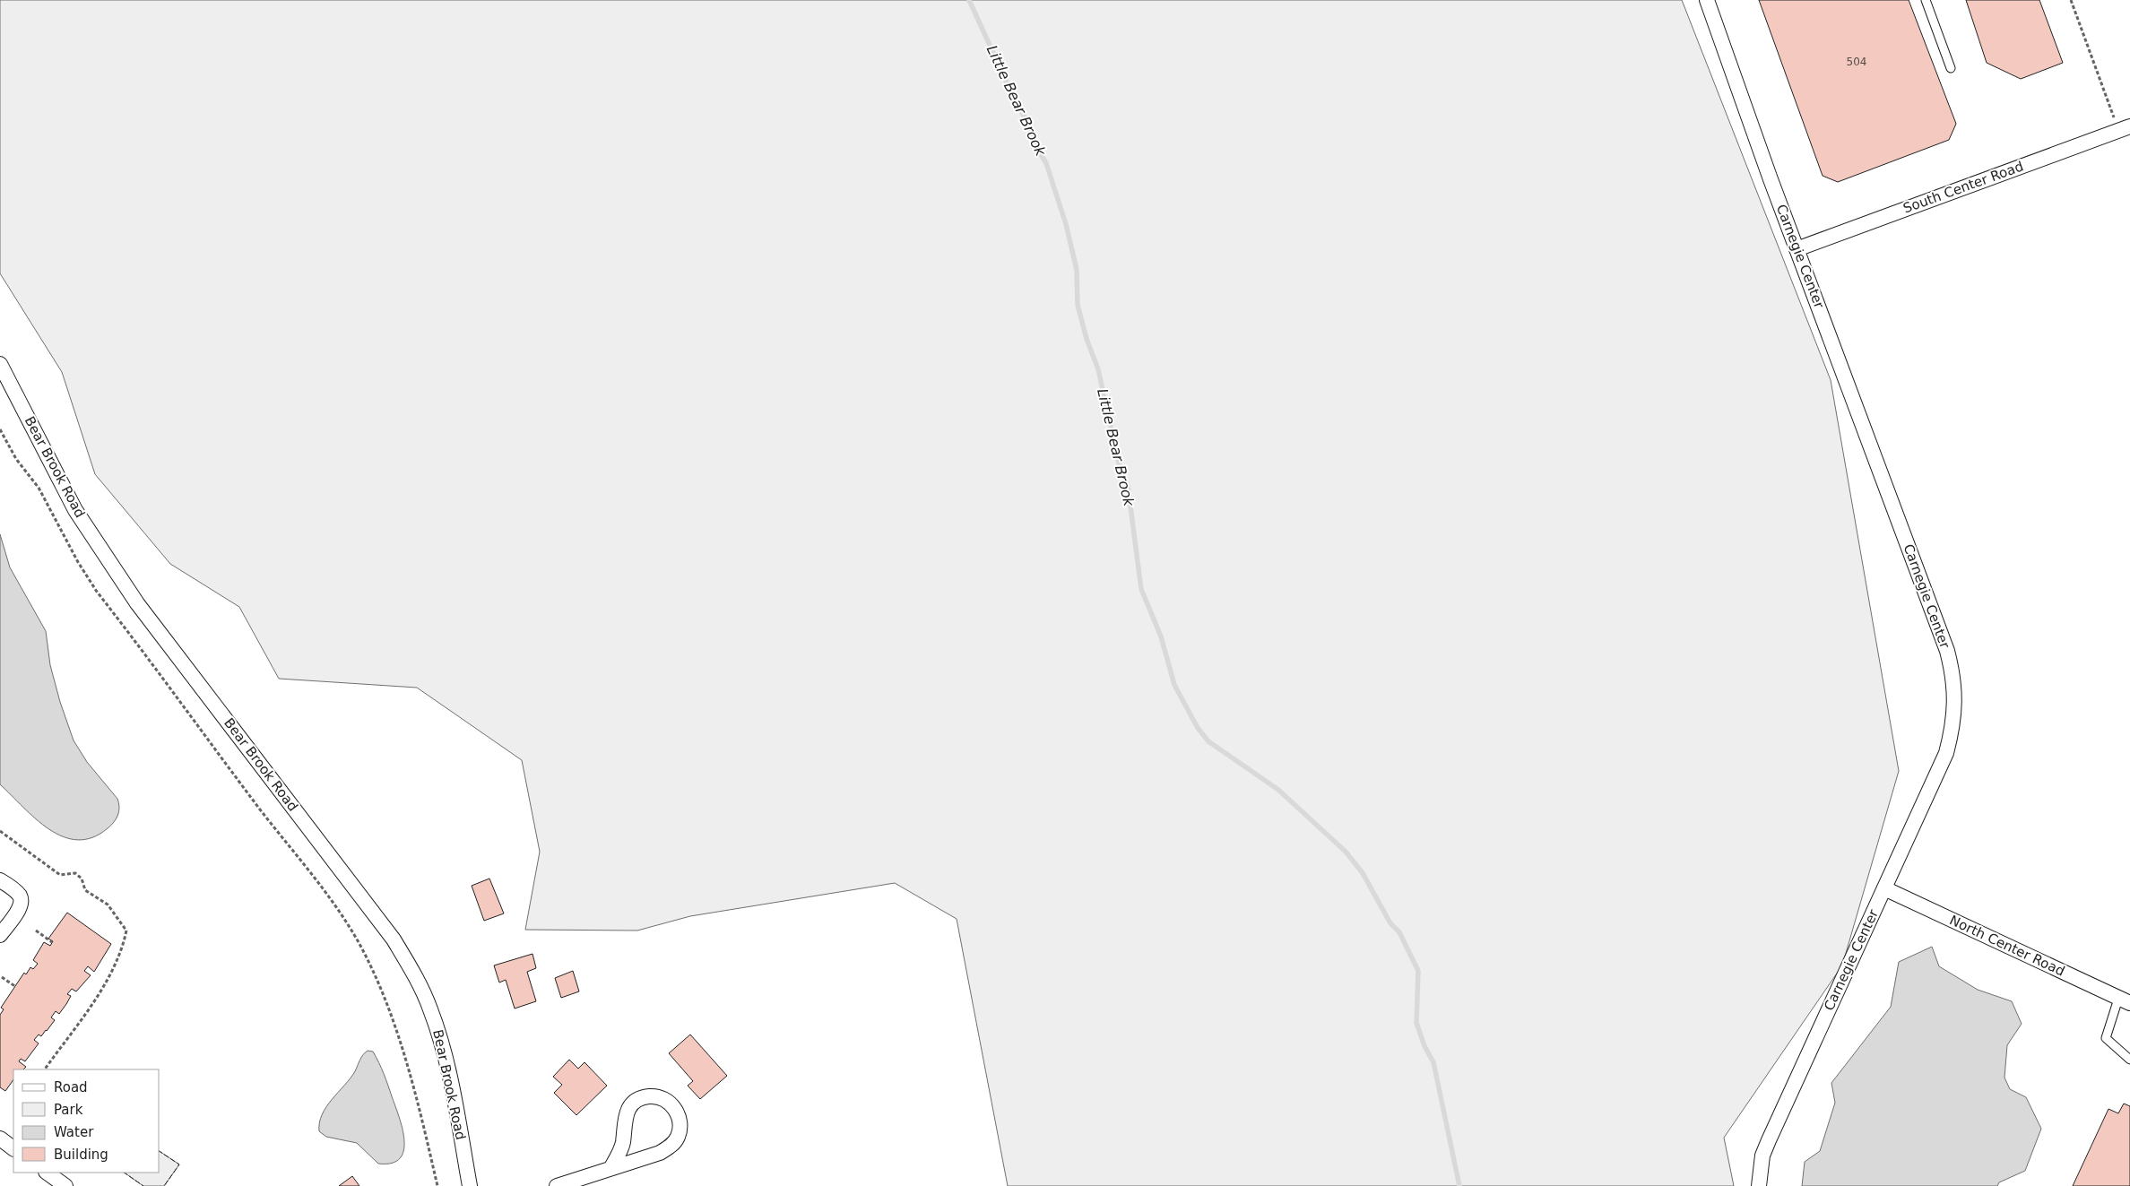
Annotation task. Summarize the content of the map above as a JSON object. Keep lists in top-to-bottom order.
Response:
{
  "streets": {
    "street": [
      "South Center Road",
      "Carnegie Center",
      "Bear Brook Road",
      "North Center Road"
    ]
  },
  "crossings": [
    ["South Center Road", "Carnegie Center"],
    ["Carnegie Center", "North Center Road"]
  ],
  "water": ["Little Bear Brook"],
  "house_numbers": ["504"],
  "legend": [
    "Road",
    "Park",
    "Water",
    "Building"
  ]
}
